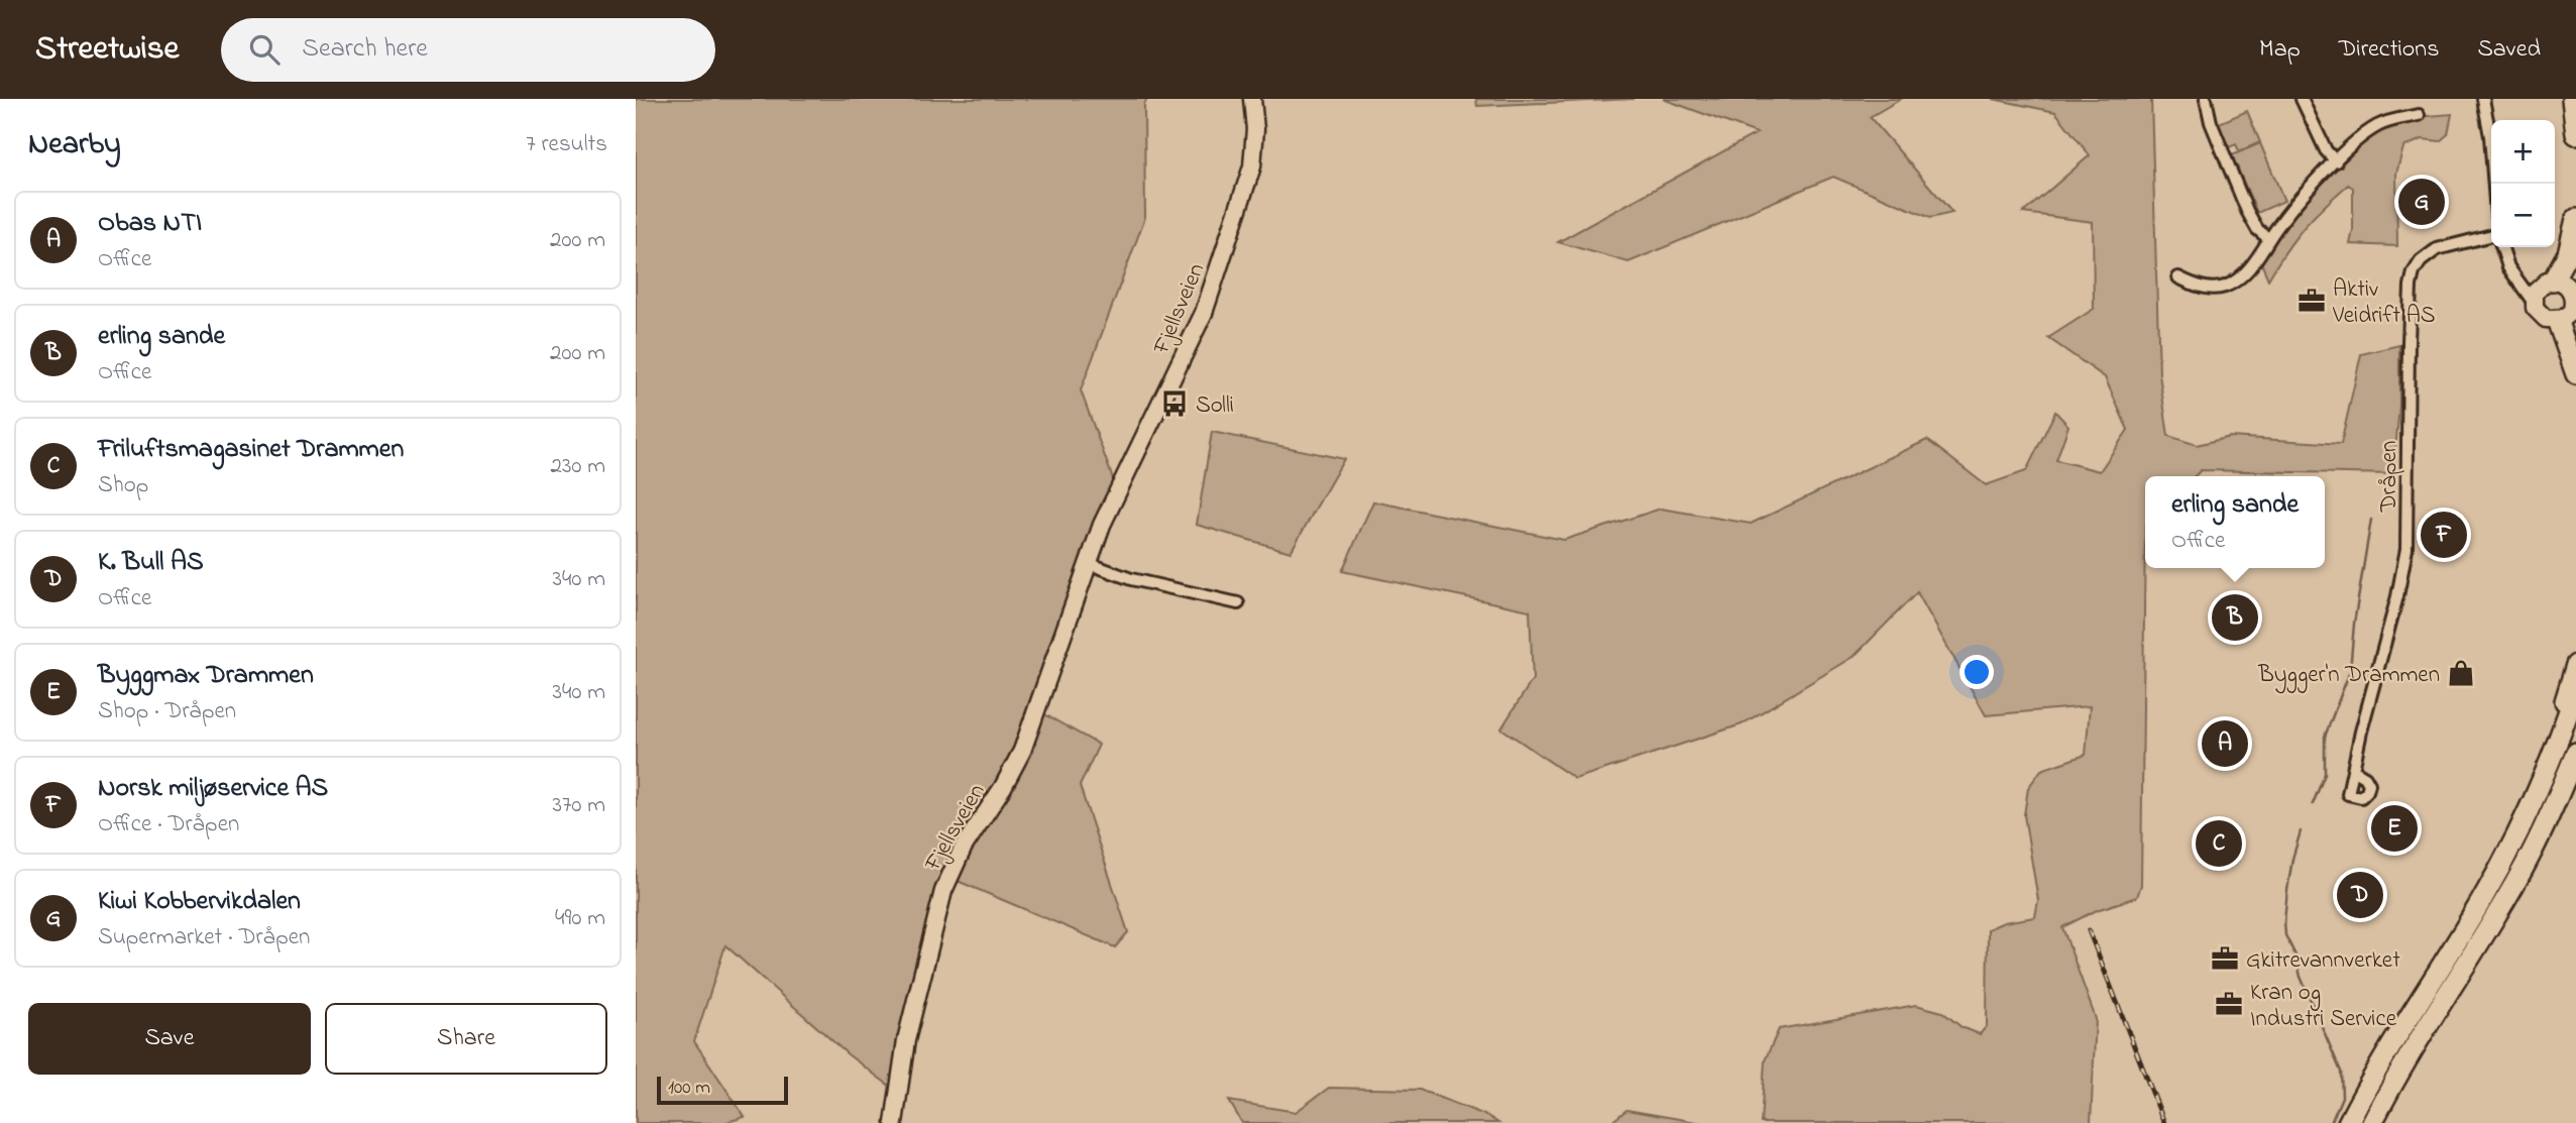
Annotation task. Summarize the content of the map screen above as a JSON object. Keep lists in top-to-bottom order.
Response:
{
  "streets": {
    "main road": ["Fjellsveien"],
    "street": ["Dråpen"]
  },
  "places": {
    "office": ["Aktiv Veidrift AS", "Gkitrevannverket", "Kran og Industri Service"],
    "bus stop": ["Solli"],
    "shop": ["Bygger'n Drammen"]
  },
  "scale_bar": "100 m",
  "page": {
    "header": "Streetwise",
    "search": "Search here",
    "nav": ["Map", "Directions", "Saved"],
    "heading": ["Nearby", "7 results"],
    "map_buttons": ["+", "−"],
    "pins": [
      "G",
      "F",
      "B",
      "A",
      "E",
      "C",
      "D"
    ],
    "list": [
      {
        "mark": "A",
        "name": "Obas NTI",
        "note": "Office",
        "value": "200 m"
      },
      {
        "mark": "B",
        "name": "erling sande",
        "note": "Office",
        "value": "200 m"
      },
      {
        "mark": "C",
        "name": "Friluftsmagasinet Drammen",
        "note": "Shop",
        "value": "230 m"
      },
      {
        "mark": "D",
        "name": "K. Bull AS",
        "note": "Office",
        "value": "340 m"
      },
      {
        "mark": "E",
        "name": "Byggmax Drammen",
        "note": "Shop · Dråpen",
        "value": "340 m"
      },
      {
        "mark": "F",
        "name": "Norsk miljøservice AS",
        "note": "Office · Dråpen",
        "value": "370 m"
      },
      {
        "mark": "G",
        "name": "Kiwi Kobbervikdalen",
        "note": "Supermarket · Dråpen",
        "value": "490 m"
      }
    ],
    "popup": ["erling sande", "Office"],
    "buttons": ["Save", "Share"],
    "scale": "100 m"
  }
}
